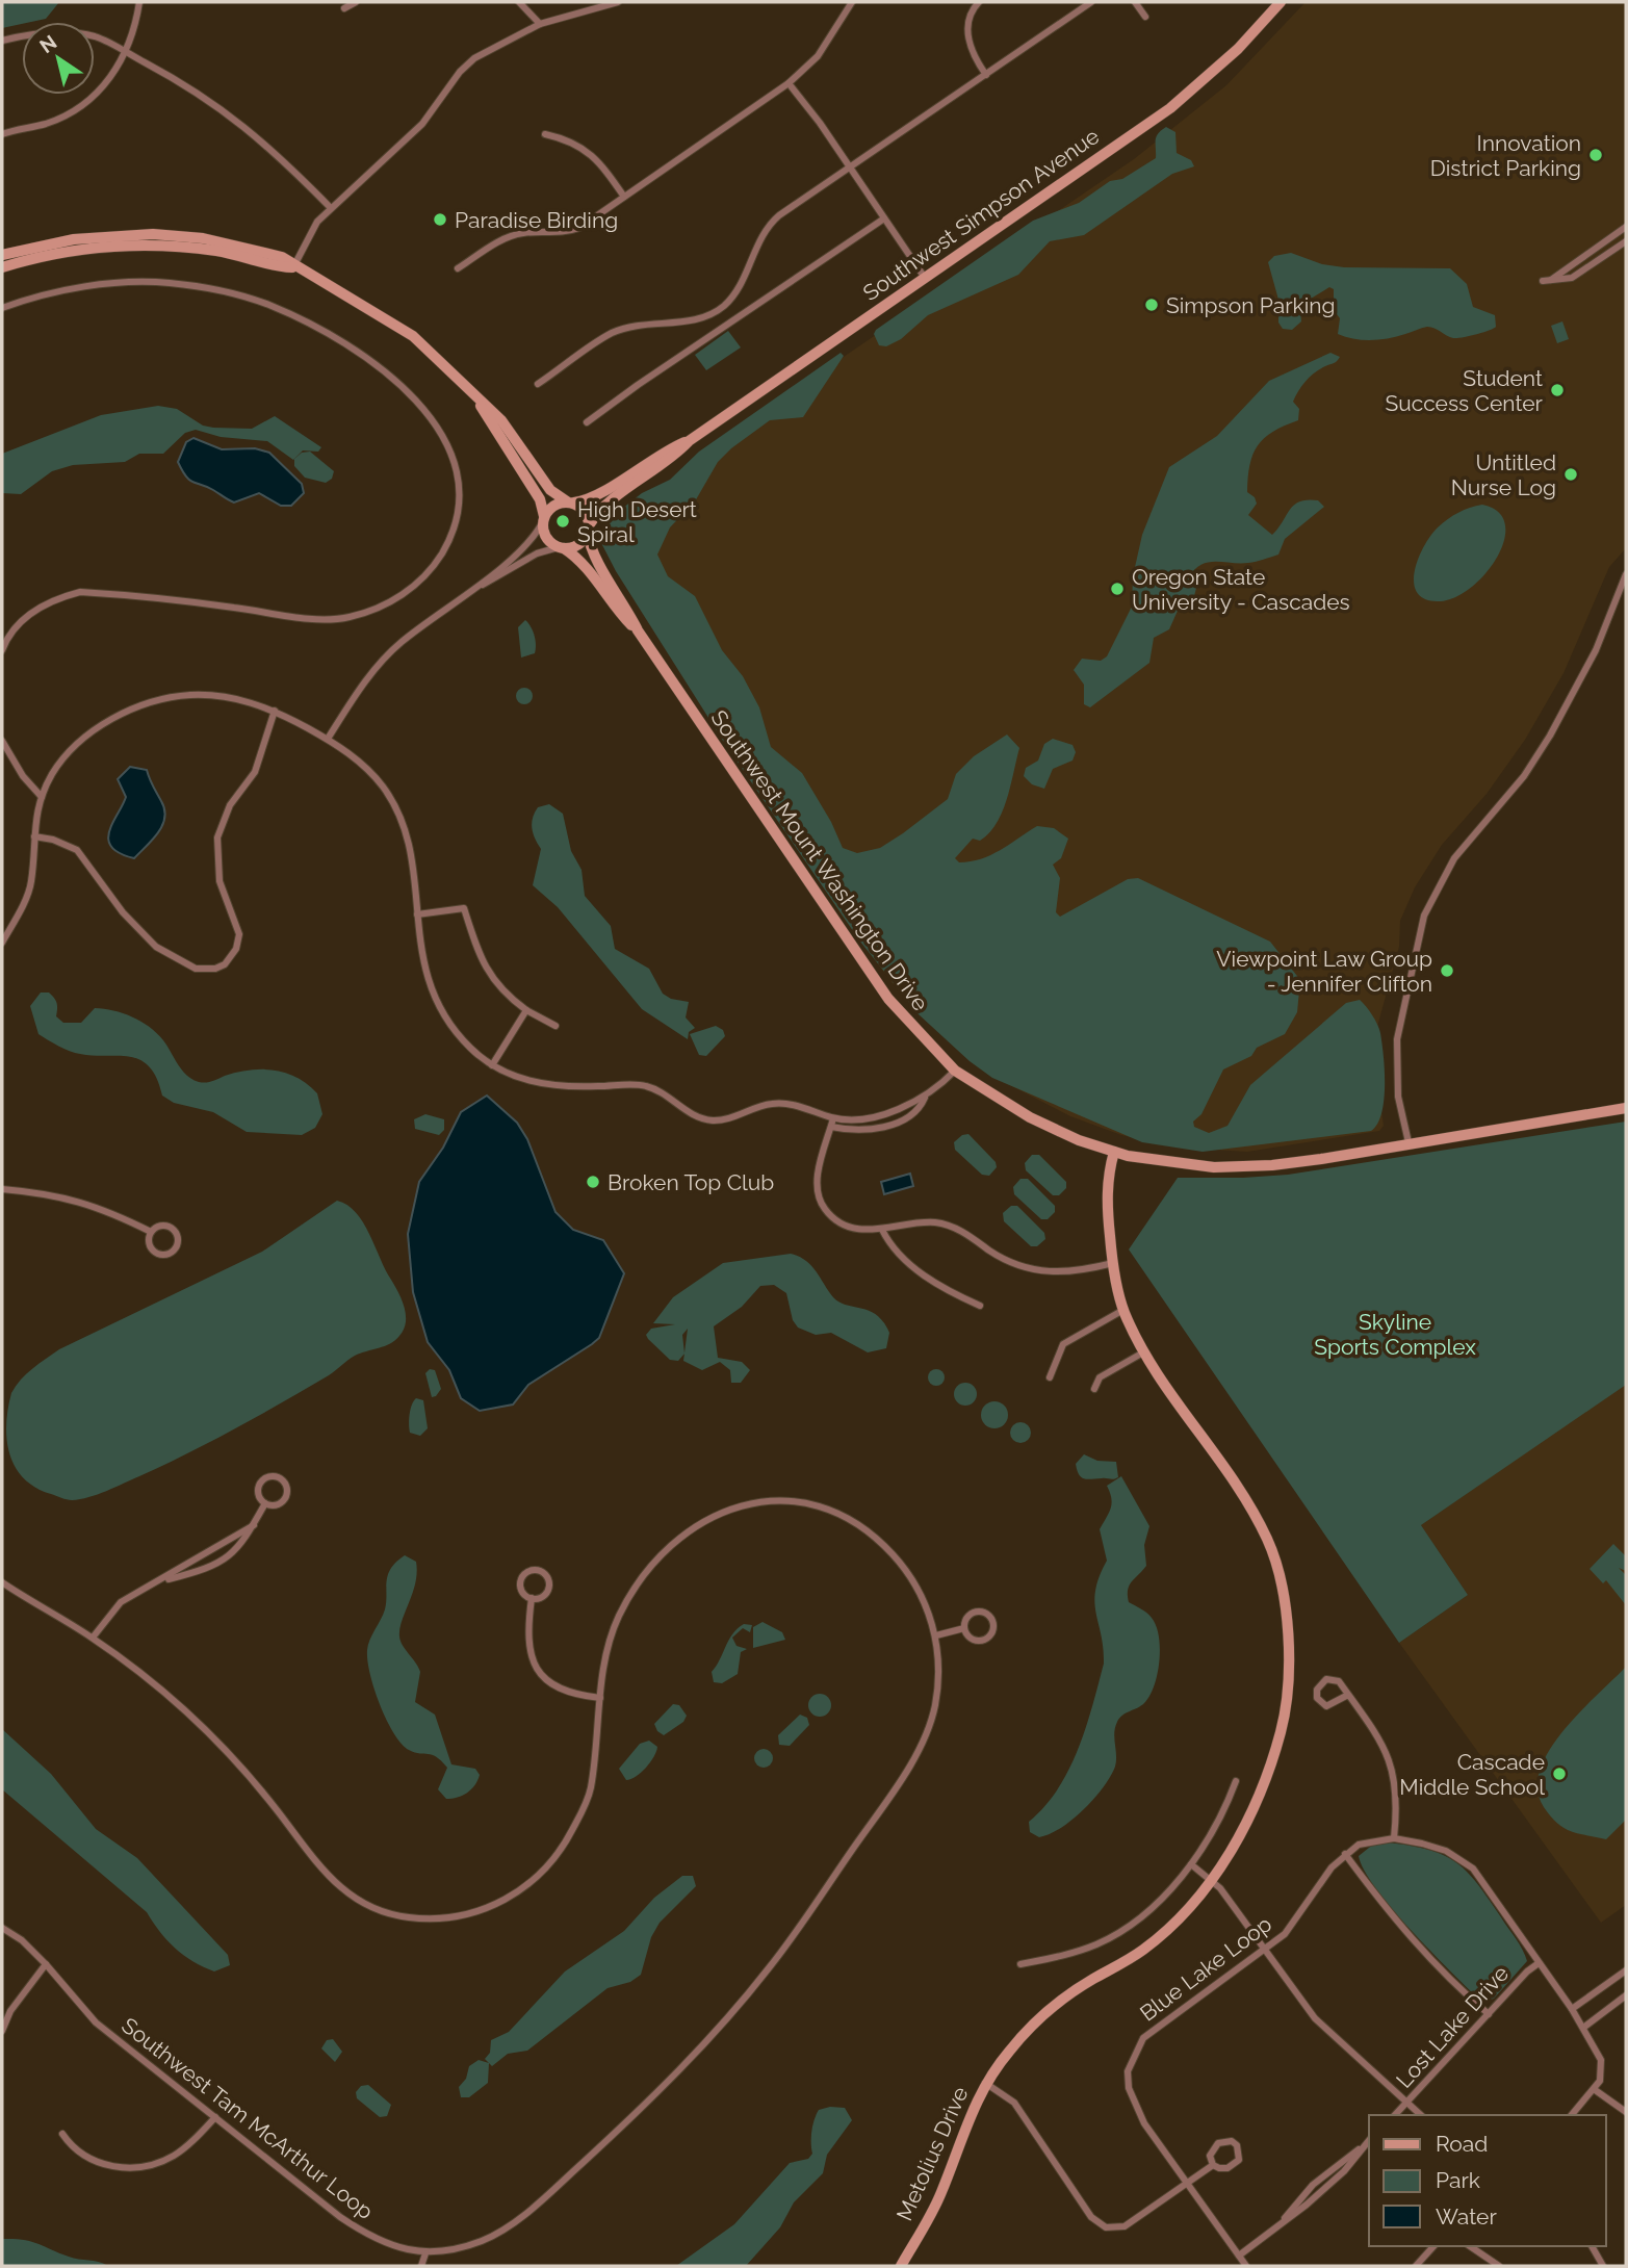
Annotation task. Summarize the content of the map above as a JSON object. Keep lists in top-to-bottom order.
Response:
{
  "streets": {
    "main road": ["Southwest Simpson Avenue", "Southwest Mount Washington Drive", "Metolius Drive"],
    "street": ["Blue Lake Loop", "Lost Lake Drive", "Southwest Tam McArthur Loop"]
  },
  "crossings": [
    ["Southwest Simpson Avenue", "Southwest Mount Washington Drive"],
    ["Southwest Mount Washington Drive", "Metolius Drive"],
    ["Blue Lake Loop", "Lost Lake Drive"]
  ],
  "parks": ["Skyline Sports Complex"],
  "places": [
    "Innovation District Parking",
    "Paradise Birding",
    "Simpson Parking",
    "Student Success Center",
    "Untitled Nurse Log",
    "High Desert Spiral",
    "Oregon State University - Cascades",
    "Viewpoint Law Group - Jennifer Clifton",
    "Broken Top Club",
    "Cascade Middle School"
  ],
  "legend": ["Road", "Park", "Water"],
  "north": "top left"
}
